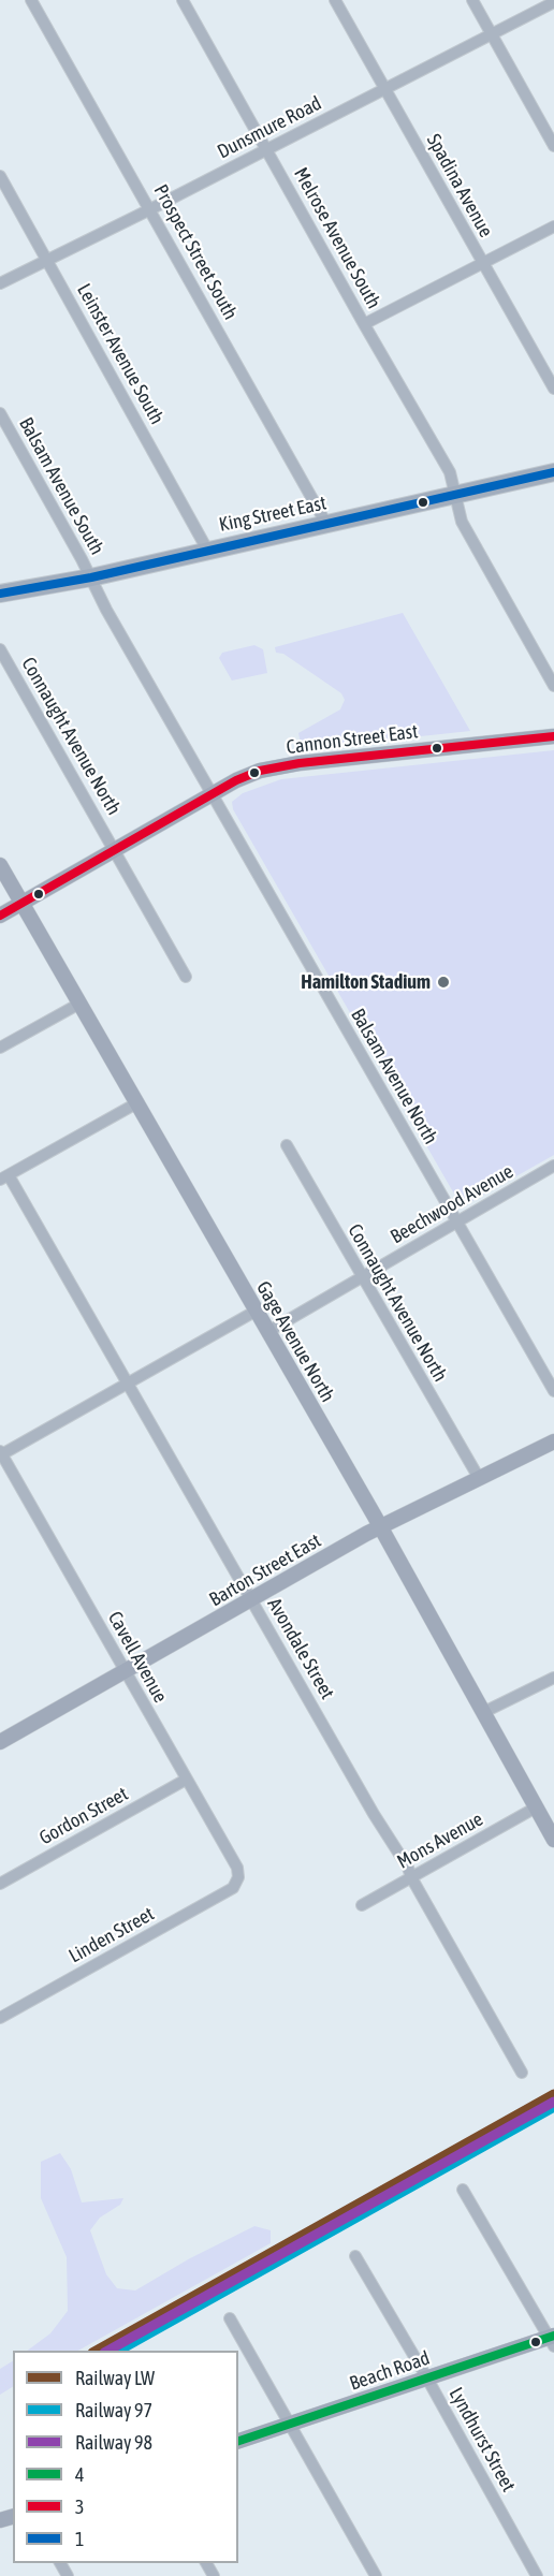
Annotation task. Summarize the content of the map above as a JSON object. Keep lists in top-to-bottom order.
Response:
{
  "streets": {
    "main road": [
      "King Street East",
      "Cannon Street East",
      "Gage Avenue North",
      "Barton Street East",
      "Beach Road"
    ],
    "street": [
      "Dunsmure Road",
      "Spadina Avenue",
      "Melrose Avenue South",
      "Prospect Street South",
      "Leinster Avenue South",
      "Balsam Avenue South",
      "Connaught Avenue North",
      "Balsam Avenue North",
      "Beechwood Avenue",
      "Avondale Street",
      "Cavell Avenue",
      "Gordon Street",
      "Mons Avenue",
      "Linden Street",
      "Lyndhurst Street"
    ]
  },
  "crossings": [
    ["Dunsmure Road", "Spadina Avenue"],
    ["Dunsmure Road", "Melrose Avenue South"],
    ["Dunsmure Road", "Prospect Street South"],
    ["Dunsmure Road", "Leinster Avenue South"],
    ["Melrose Avenue South", "King Street East"],
    ["Prospect Street South", "King Street East"],
    ["Leinster Avenue South", "King Street East"],
    ["Balsam Avenue South", "King Street East"],
    ["Balsam Avenue South", "Balsam Avenue North"],
    ["King Street East", "Balsam Avenue North"],
    ["Connaught Avenue North", "Cannon Street East"],
    ["Connaught Avenue North", "Beechwood Avenue"],
    ["Connaught Avenue North", "Barton Street East"],
    ["Cannon Street East", "Balsam Avenue North"],
    ["Cannon Street East", "Gage Avenue North"],
    ["Balsam Avenue North", "Beechwood Avenue"],
    ["Beechwood Avenue", "Gage Avenue North"],
    ["Gage Avenue North", "Barton Street East"],
    ["Gage Avenue North", "Mons Avenue"],
    ["Barton Street East", "Avondale Street"],
    ["Barton Street East", "Cavell Avenue"],
    ["Avondale Street", "Mons Avenue"],
    ["Cavell Avenue", "Gordon Street"],
    ["Cavell Avenue", "Linden Street"],
    ["Beach Road", "Lyndhurst Street"]
  ],
  "places": ["Hamilton Stadium"],
  "lines": [
    "transit line 1",
    "transit line 3",
    "rail line LW",
    "rail line 98",
    "rail line 97",
    "transit line 4"
  ],
  "legend": [
    "Railway LW",
    "Railway 97",
    "Railway 98",
    "4",
    "3",
    "1"
  ]
}
